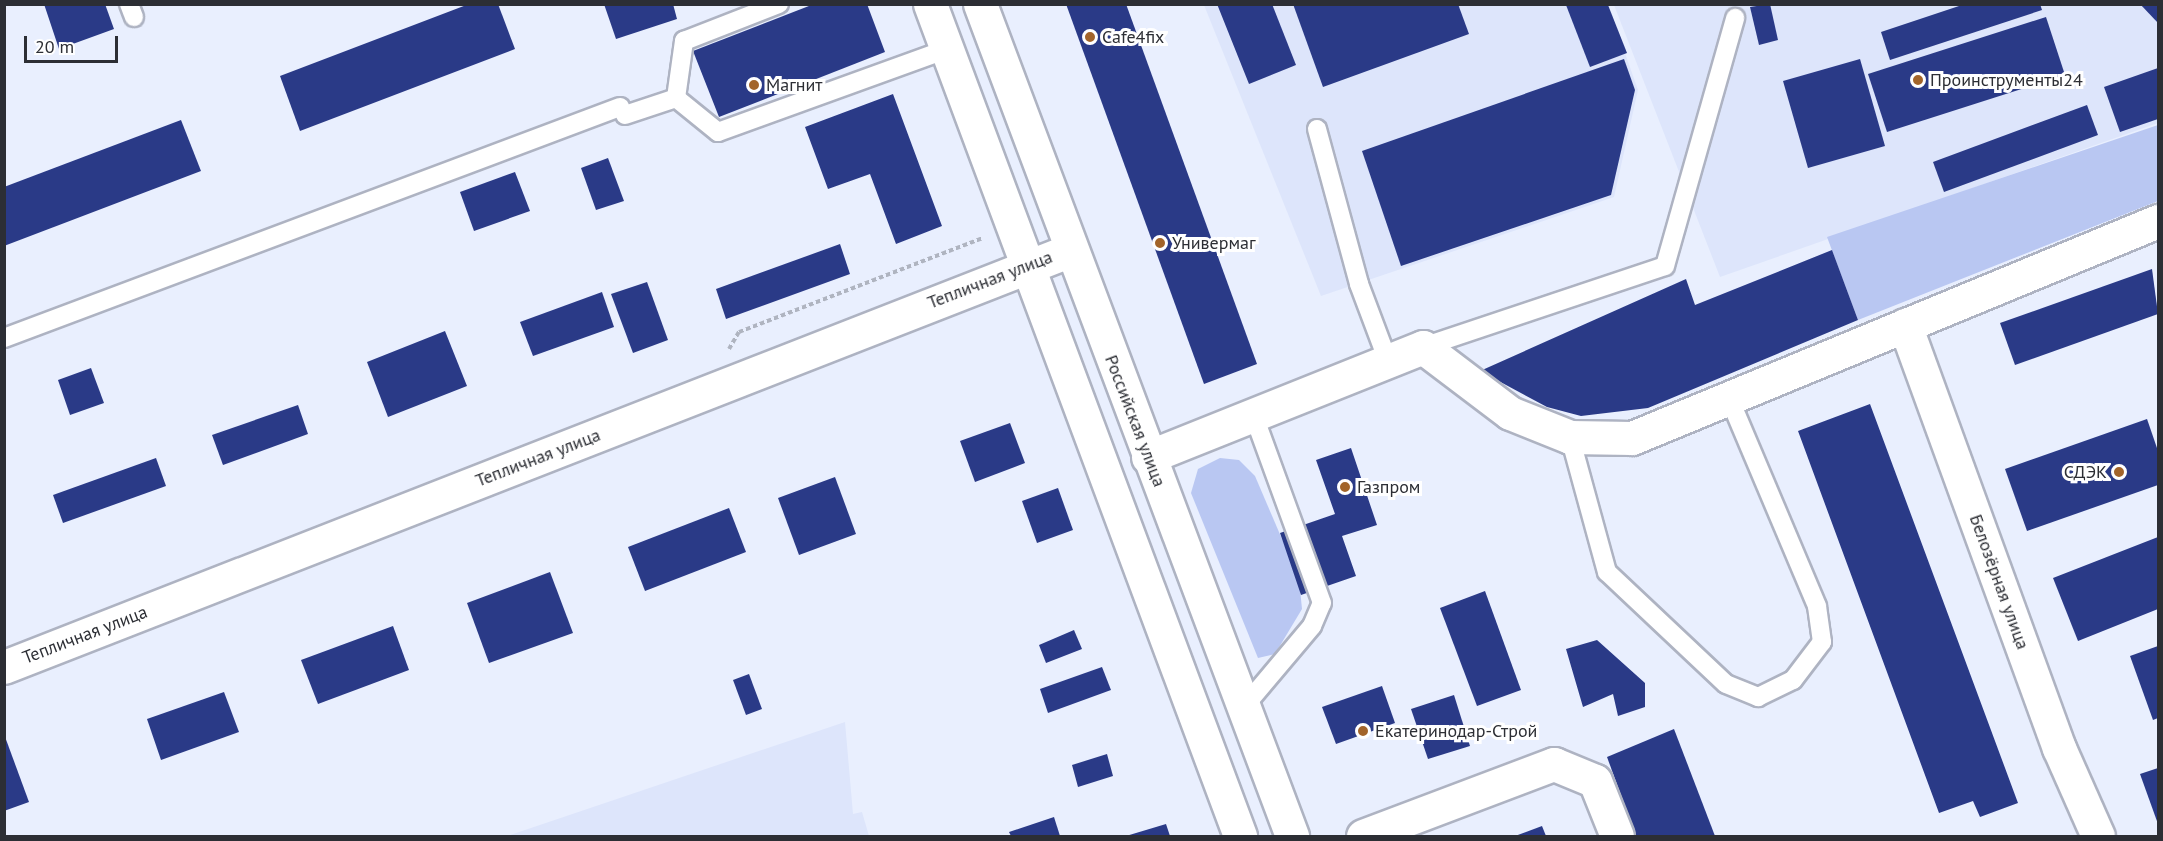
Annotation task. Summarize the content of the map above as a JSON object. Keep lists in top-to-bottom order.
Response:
{
  "streets": {
    "street": ["Тепличная улица", "Российская улица", "Белозёрная улица"]
  },
  "crossings": [
    ["Тепличная улица", "Российская улица"]
  ],
  "places": [
    "Cafe4fix",
    "Проинструменты24",
    "Магнит",
    "Универмаг",
    "СДЭК",
    "Газпром",
    "Екатеринодар-Строй"
  ],
  "scale_bar": "20 m"
}
